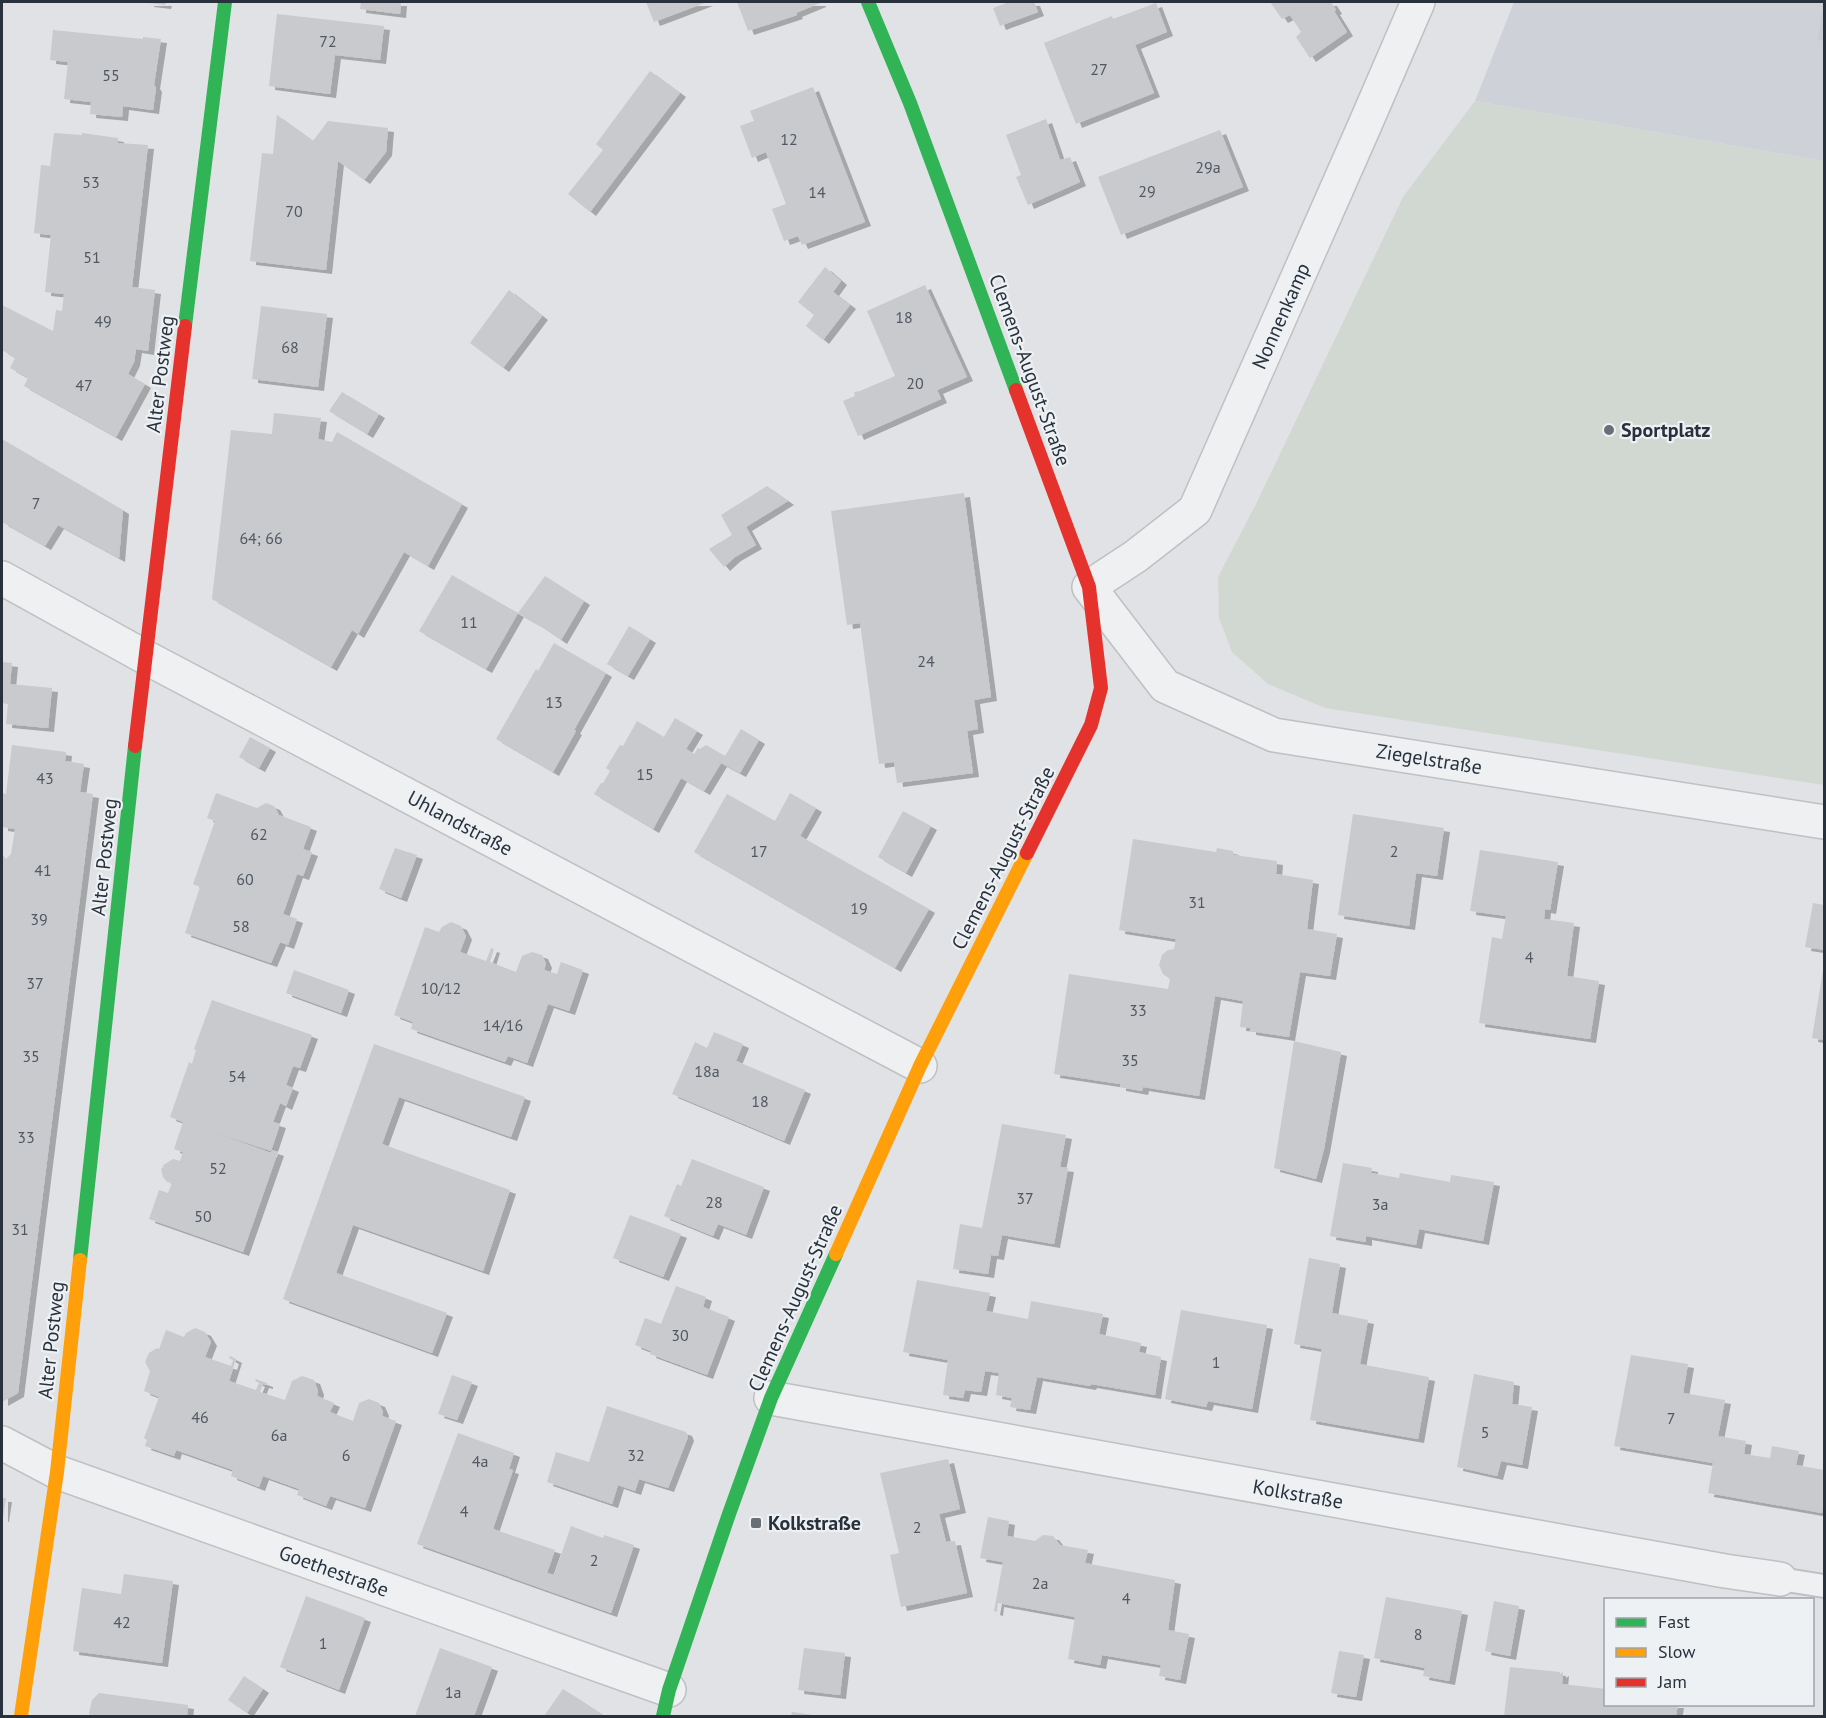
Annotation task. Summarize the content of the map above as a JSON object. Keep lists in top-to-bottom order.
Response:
{
  "streets": {
    "street": [
      "Nonnenkamp",
      "Clemens-August-Straße",
      "Alter Postweg",
      "Ziegelstraße",
      "Uhlandstraße",
      "Kolkstraße",
      "Goethestraße"
    ]
  },
  "crossings": [
    ["Nonnenkamp", "Clemens-August-Straße"],
    ["Nonnenkamp", "Ziegelstraße"],
    ["Clemens-August-Straße", "Ziegelstraße"],
    ["Clemens-August-Straße", "Uhlandstraße"],
    ["Clemens-August-Straße", "Kolkstraße"],
    ["Clemens-August-Straße", "Goethestraße"],
    ["Alter Postweg", "Uhlandstraße"],
    ["Alter Postweg", "Goethestraße"]
  ],
  "places": {
    "other": ["Sportplatz"],
    "transit": ["Kolkstraße"]
  },
  "house_numbers": [
    "72",
    "27",
    "55",
    "12",
    "29a",
    "53",
    "29",
    "14",
    "70",
    "51",
    "18",
    "49",
    "68",
    "20",
    "47",
    "7",
    "64; 66",
    "11",
    "24",
    "13",
    "15",
    "43",
    "62",
    "17",
    "2",
    "41",
    "60",
    "31",
    "19",
    "39",
    "58",
    "4",
    "37",
    "10/12",
    "33",
    "14/16",
    "35",
    "35",
    "18a",
    "54",
    "18",
    "33",
    "52",
    "37",
    "28",
    "3a",
    "50",
    "31",
    "30",
    "1",
    "46",
    "7",
    "5",
    "6a",
    "6",
    "32",
    "4a",
    "4",
    "2",
    "2",
    "2a",
    "4",
    "42",
    "8",
    "1",
    "1a"
  ],
  "legend": ["Fast", "Slow", "Jam"]
}
